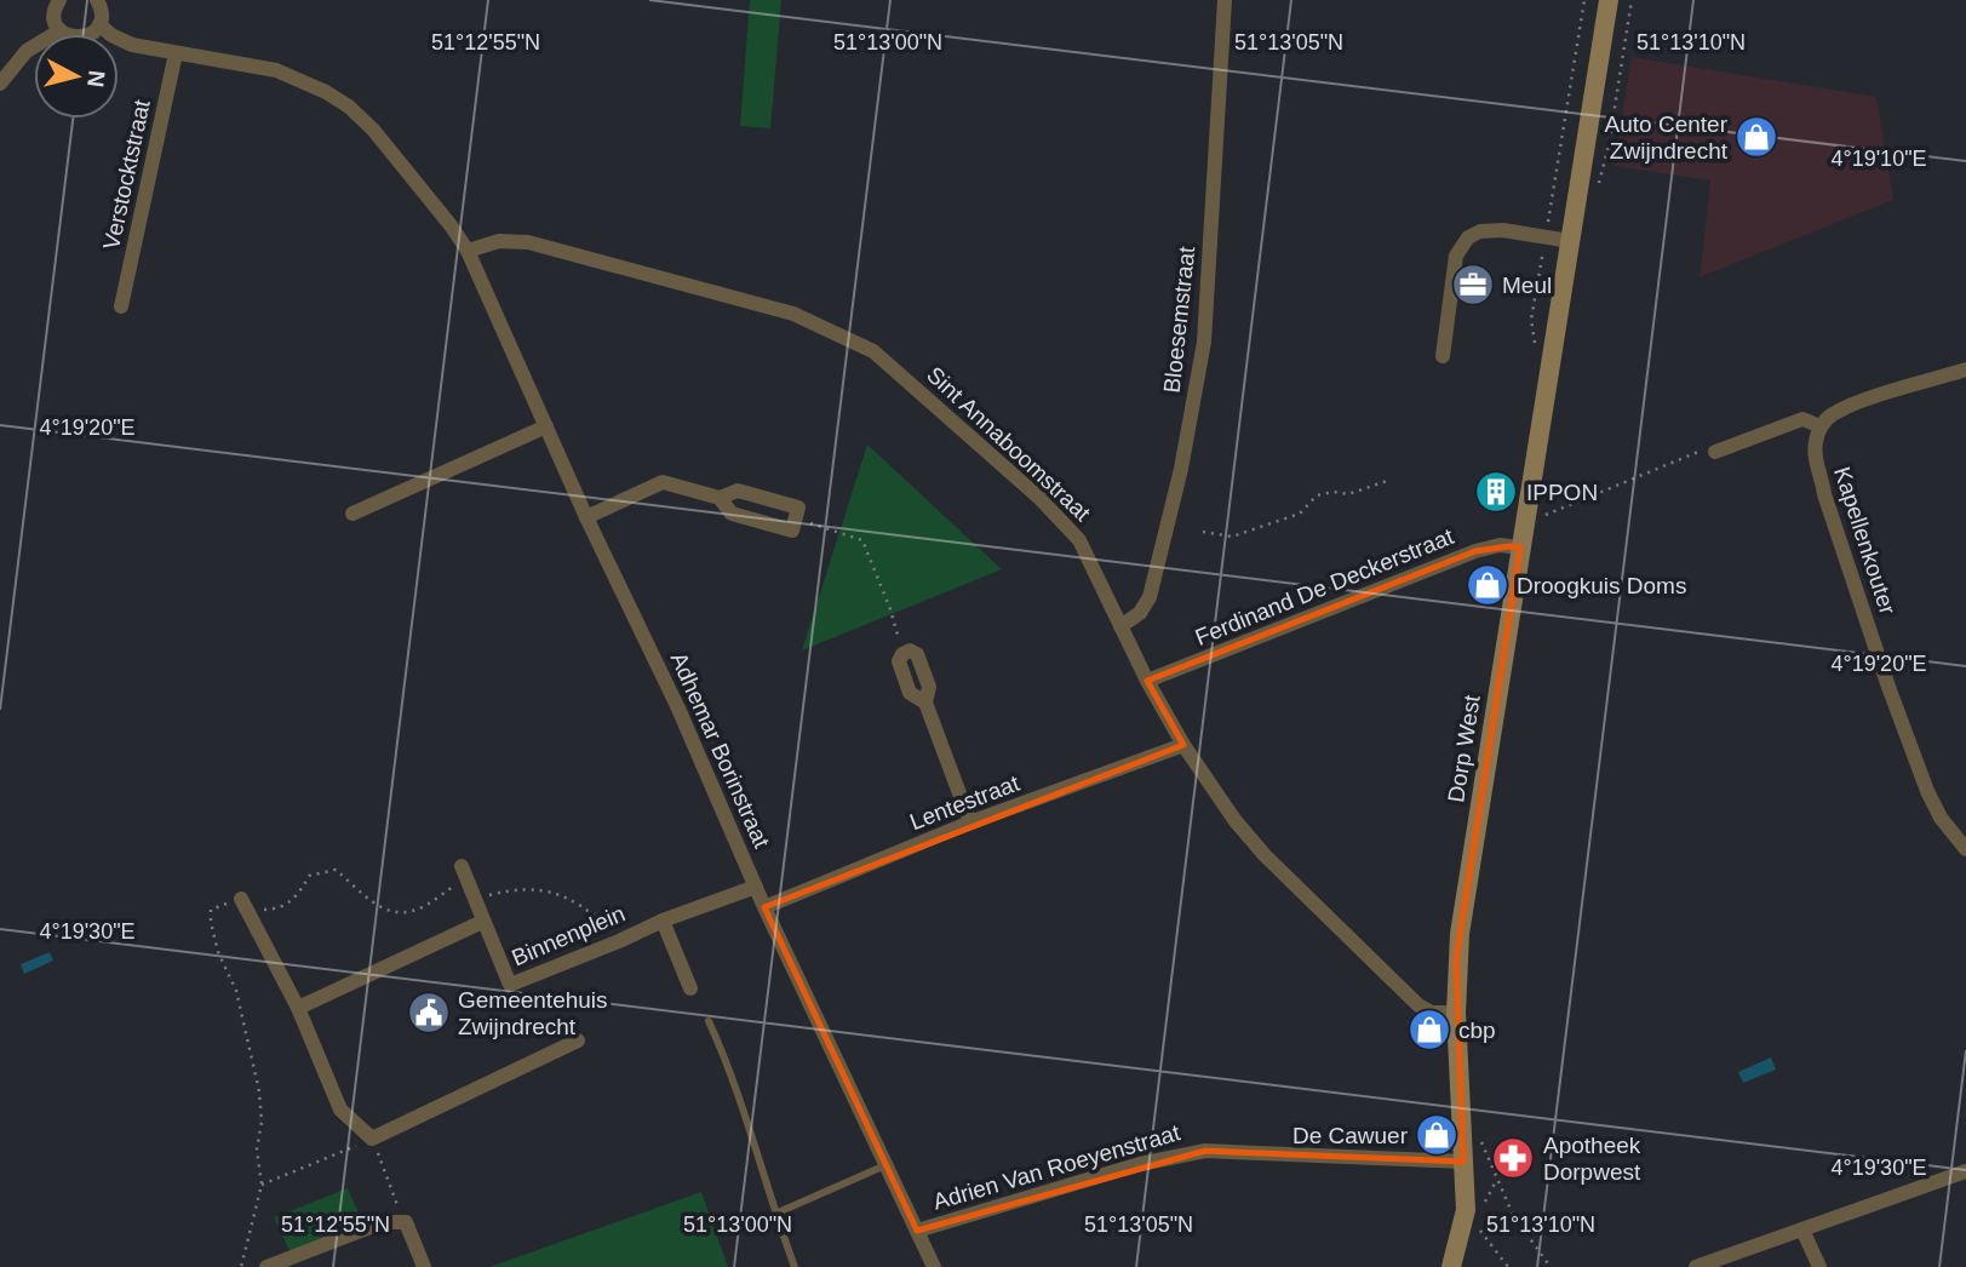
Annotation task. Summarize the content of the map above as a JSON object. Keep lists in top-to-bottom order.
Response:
{
  "streets": {
    "main road": ["Dorp West"],
    "street": [
      "Verstocktstraat",
      "Bloesemstraat",
      "Sint Annaboomstraat",
      "Kapellenkouter",
      "Ferdinand De Deckerstraat",
      "Adhemar Borinstraat",
      "Lentestraat",
      "Binnenplein",
      "Adrien Van Roeyenstraat"
    ]
  },
  "crossings": [
    ["Verstocktstraat", "Adhemar Borinstraat"],
    ["Bloesemstraat", "Sint Annaboomstraat"],
    ["Sint Annaboomstraat", "Ferdinand De Deckerstraat"],
    ["Sint Annaboomstraat", "Dorp West"],
    ["Sint Annaboomstraat", "Adhemar Borinstraat"],
    ["Sint Annaboomstraat", "Lentestraat"],
    ["Ferdinand De Deckerstraat", "Dorp West"],
    ["Dorp West", "Adrien Van Roeyenstraat"],
    ["Adhemar Borinstraat", "Lentestraat"],
    ["Adhemar Borinstraat", "Binnenplein"],
    ["Adhemar Borinstraat", "Adrien Van Roeyenstraat"]
  ],
  "places": {
    "shop": [
      "Auto Center Zwijndrecht",
      "Droogkuis Doms",
      "cbp",
      "De Cawuer"
    ],
    "office": ["Meul"],
    "building": ["IPPON"],
    "public building": ["Gemeentehuis Zwijndrecht"],
    "pharmacy": ["Apotheek Dorpwest"]
  },
  "north": "right",
  "coordinates": [
    "51°12'55\"N",
    "51°13'00\"N",
    "51°13'05\"N",
    "51°13'10\"N",
    "4°19'10\"E",
    "4°19'20\"E",
    "4°19'30\"E"
  ]
}
